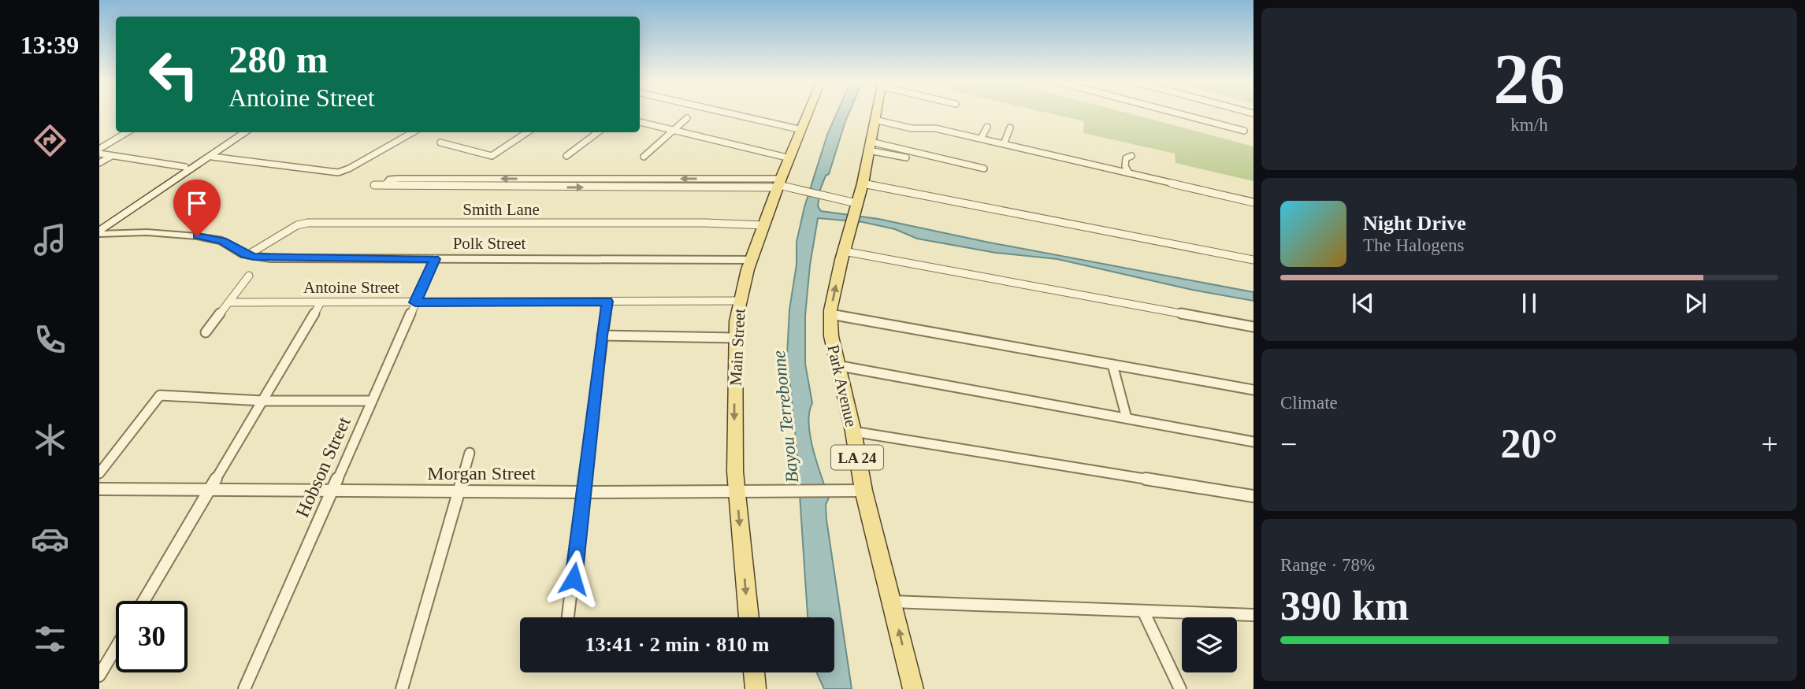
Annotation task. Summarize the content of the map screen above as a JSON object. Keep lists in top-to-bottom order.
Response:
{
  "streets": {
    "main road": ["Main Street", "Park Avenue", "LA 24"],
    "street": [
      "Smith Lane",
      "Polk Street",
      "Antoine Street",
      "Hobson Street",
      "Morgan Street"
    ]
  },
  "crossings": [
    ["Smith Lane", "Polk Street"],
    ["Smith Lane", "Main Street"],
    ["Polk Street", "Main Street"],
    ["Polk Street", "Hobson Street"],
    ["Antoine Street", "Main Street"],
    ["Antoine Street", "Hobson Street"],
    ["Main Street", "Morgan Street"],
    ["Park Avenue", "Morgan Street"],
    ["Hobson Street", "Morgan Street"]
  ],
  "one_way": ["Main Street"],
  "water": ["Bayou Terrebonne"],
  "page": {
    "tabs": "13:39",
    "tile": [
      ["26", "km/h"],
      "Climate",
      ["Range · 78%", "390 km"]
    ],
    "turn": ["280 m", "Antoine Street"],
    "song": ["Night Drive", "The Halogens"],
    "heat": ["−", "20°", "+"],
    "limit": "30",
    "trip": "13:41 · 2 min · 810 m"
  }
}
